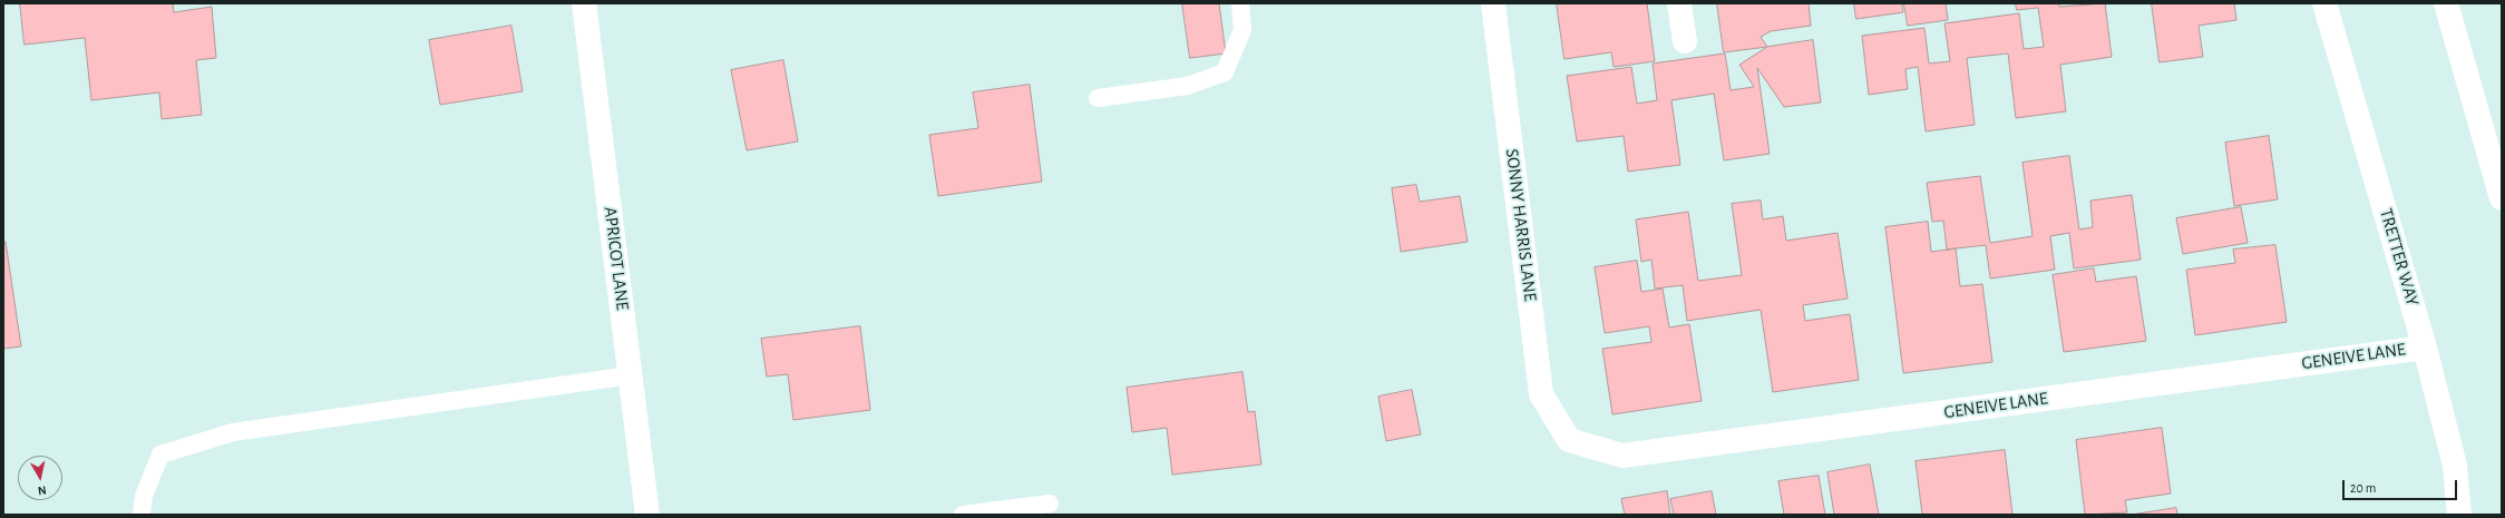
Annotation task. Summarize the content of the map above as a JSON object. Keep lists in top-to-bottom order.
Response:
{
  "streets": {
    "street": [
      "SONNY HARRIS LANE",
      "TRETTER WAY",
      "APRICOT LANE",
      "GENEIVE LANE"
    ]
  },
  "crossings": [
    ["SONNY HARRIS LANE", "GENEIVE LANE"],
    ["TRETTER WAY", "GENEIVE LANE"]
  ],
  "scale_bar": "20 m",
  "north": "bottom"
}
